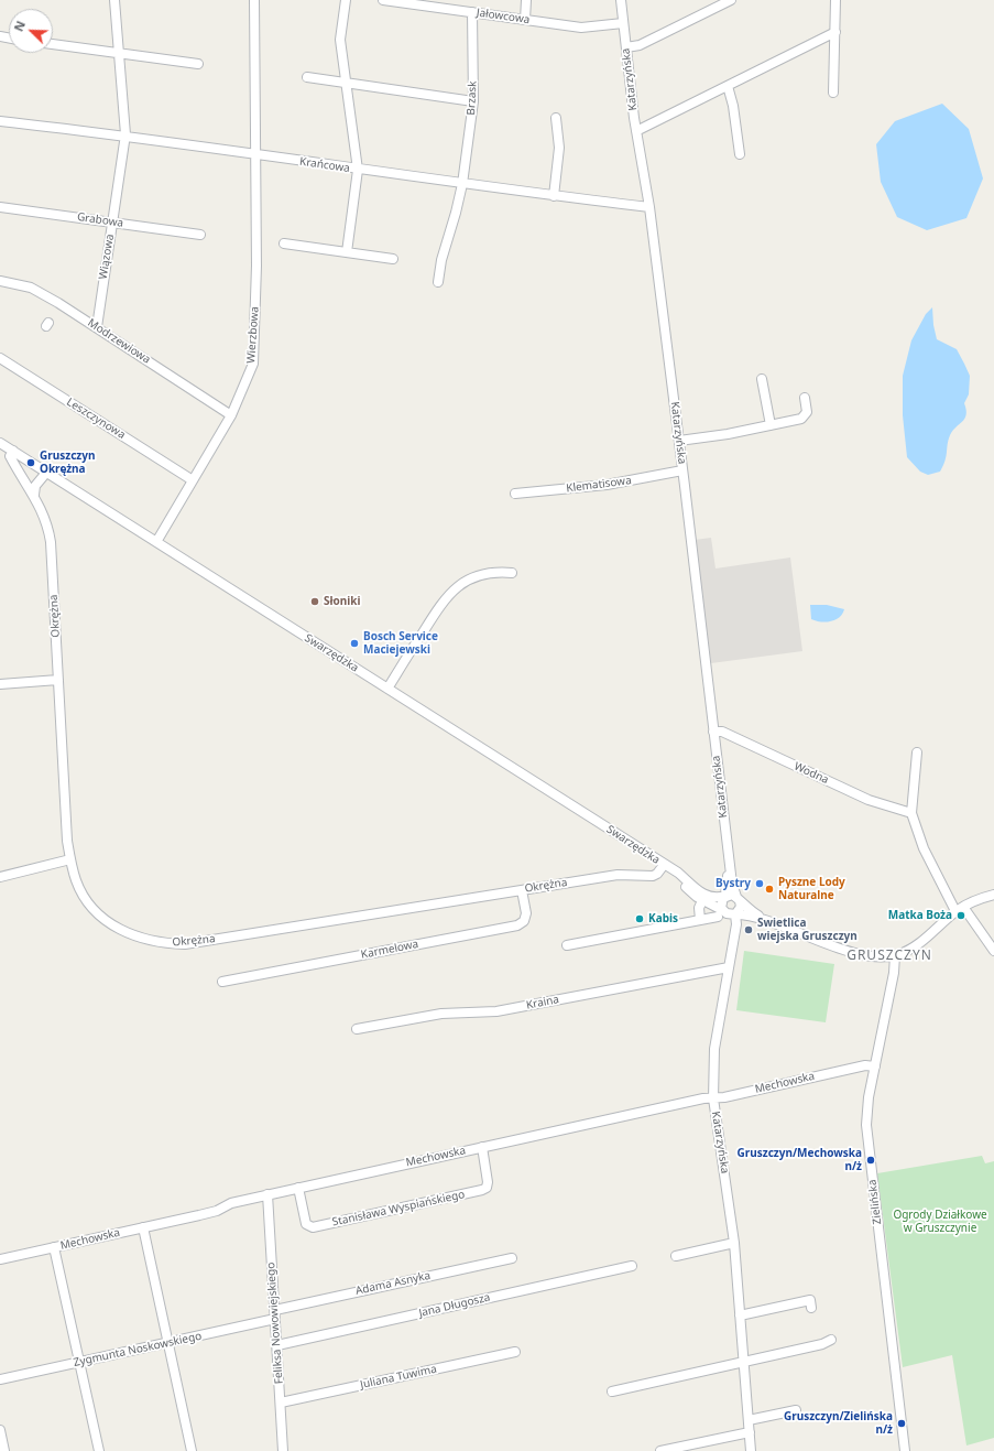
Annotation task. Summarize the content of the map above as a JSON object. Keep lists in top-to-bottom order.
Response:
{
  "streets": {
    "street": [
      "Jałowcowa",
      "Katarzyńska",
      "Brzask",
      "Krańcowa",
      "Grabowa",
      "Wiązowa",
      "Wierzbowa",
      "Modrzewiowa",
      "Leszczynowa",
      "Klematisowa",
      "Okrężna",
      "Swarzędzka",
      "Wodna",
      "Karmelowa",
      "Kraina",
      "Mechowska",
      "Zielińska",
      "Stanisława Wyspiańskiego",
      "Adama Asnyka",
      "Jana Długosza",
      "Feliksa Nowowiejskiego",
      "Zygmunta Noskowskiego",
      "Juliana Tuwima"
    ]
  },
  "crossings": [
    ["Jałowcowa", "Katarzyńska"],
    ["Jałowcowa", "Brzask"],
    ["Katarzyńska", "Krańcowa"],
    ["Katarzyńska", "Klematisowa"],
    ["Katarzyńska", "Swarzędzka"],
    ["Katarzyńska", "Wodna"],
    ["Katarzyńska", "Kraina"],
    ["Katarzyńska", "Mechowska"],
    ["Brzask", "Krańcowa"],
    ["Krańcowa", "Wiązowa"],
    ["Krańcowa", "Wierzbowa"],
    ["Grabowa", "Wiązowa"],
    ["Wiązowa", "Modrzewiowa"],
    ["Wierzbowa", "Modrzewiowa"],
    ["Wierzbowa", "Leszczynowa"],
    ["Wierzbowa", "Swarzędzka"],
    ["Okrężna", "Swarzędzka"],
    ["Okrężna", "Karmelowa"],
    ["Swarzędzka", "Zielińska"],
    ["Mechowska", "Zielińska"],
    ["Mechowska", "Stanisława Wyspiańskiego"],
    ["Mechowska", "Feliksa Nowowiejskiego"],
    ["Adama Asnyka", "Feliksa Nowowiejskiego"],
    ["Adama Asnyka", "Zygmunta Noskowskiego"],
    ["Jana Długosza", "Feliksa Nowowiejskiego"],
    ["Feliksa Nowowiejskiego", "Zygmunta Noskowskiego"],
    ["Feliksa Nowowiejskiego", "Juliana Tuwima"]
  ],
  "districts": ["GRUSZCZYN"],
  "parks": ["Ogrody Działkowe w Gruszczynie"],
  "places": [
    "Gruszczyn Okrężna",
    "Słoniki",
    "Bosch Service Maciejewski",
    "Bystry",
    "Pyszne Lody Naturalne",
    "Matka Boża",
    "Kabis",
    "Swietlica wiejska Gruszczyn",
    "Gruszczyn/Mechowska n/ż",
    "Gruszczyn/Zielińska n/ż"
  ],
  "north": "top left"
}
